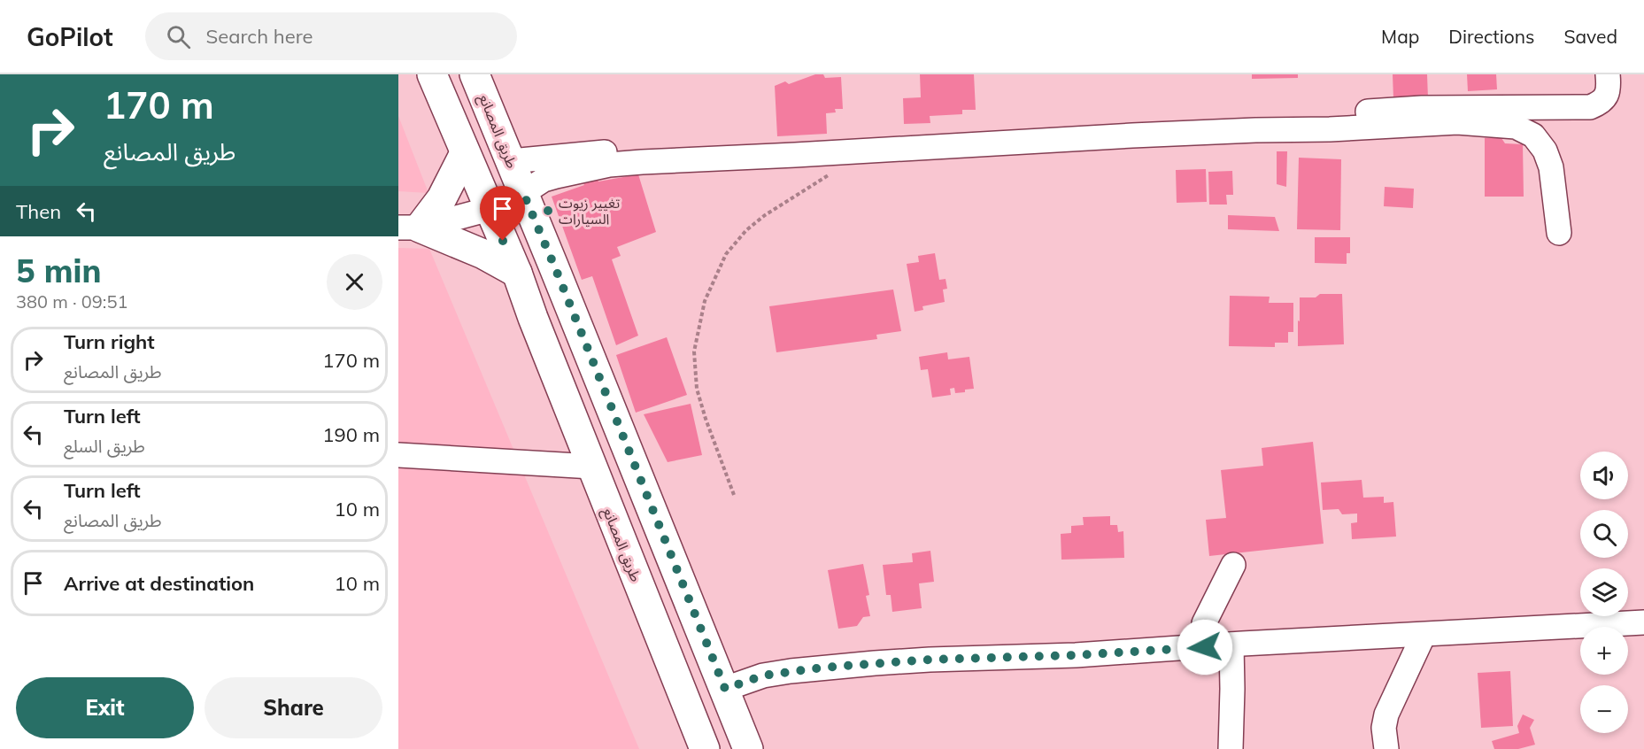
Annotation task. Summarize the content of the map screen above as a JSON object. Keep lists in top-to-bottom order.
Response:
{
  "streets": {
    "main road": ["طريق المصانع"]
  },
  "places": ["تغيير زيوت السيارات"],
  "page": {
    "header": "GoPilot",
    "search": "Search here",
    "nav": ["Map", "Directions", "Saved"],
    "turn": ["170 m", "طريق المصانع"],
    "then": "Then",
    "heading": ["5 min", "380 m · 09:51"],
    "list": [
      {
        "name": "Turn right",
        "note": "طريق المصانع",
        "value": "170 m"
      },
      {
        "name": "Turn left",
        "note": "طريق السلع",
        "value": "190 m"
      },
      {
        "name": "Turn left",
        "note": "طريق المصانع",
        "value": "10 m"
      },
      {
        "name": "Arrive at destination",
        "value": "10 m"
      }
    ],
    "map_buttons": ["+", "−"],
    "buttons": ["Exit", "Share"]
  }
}
